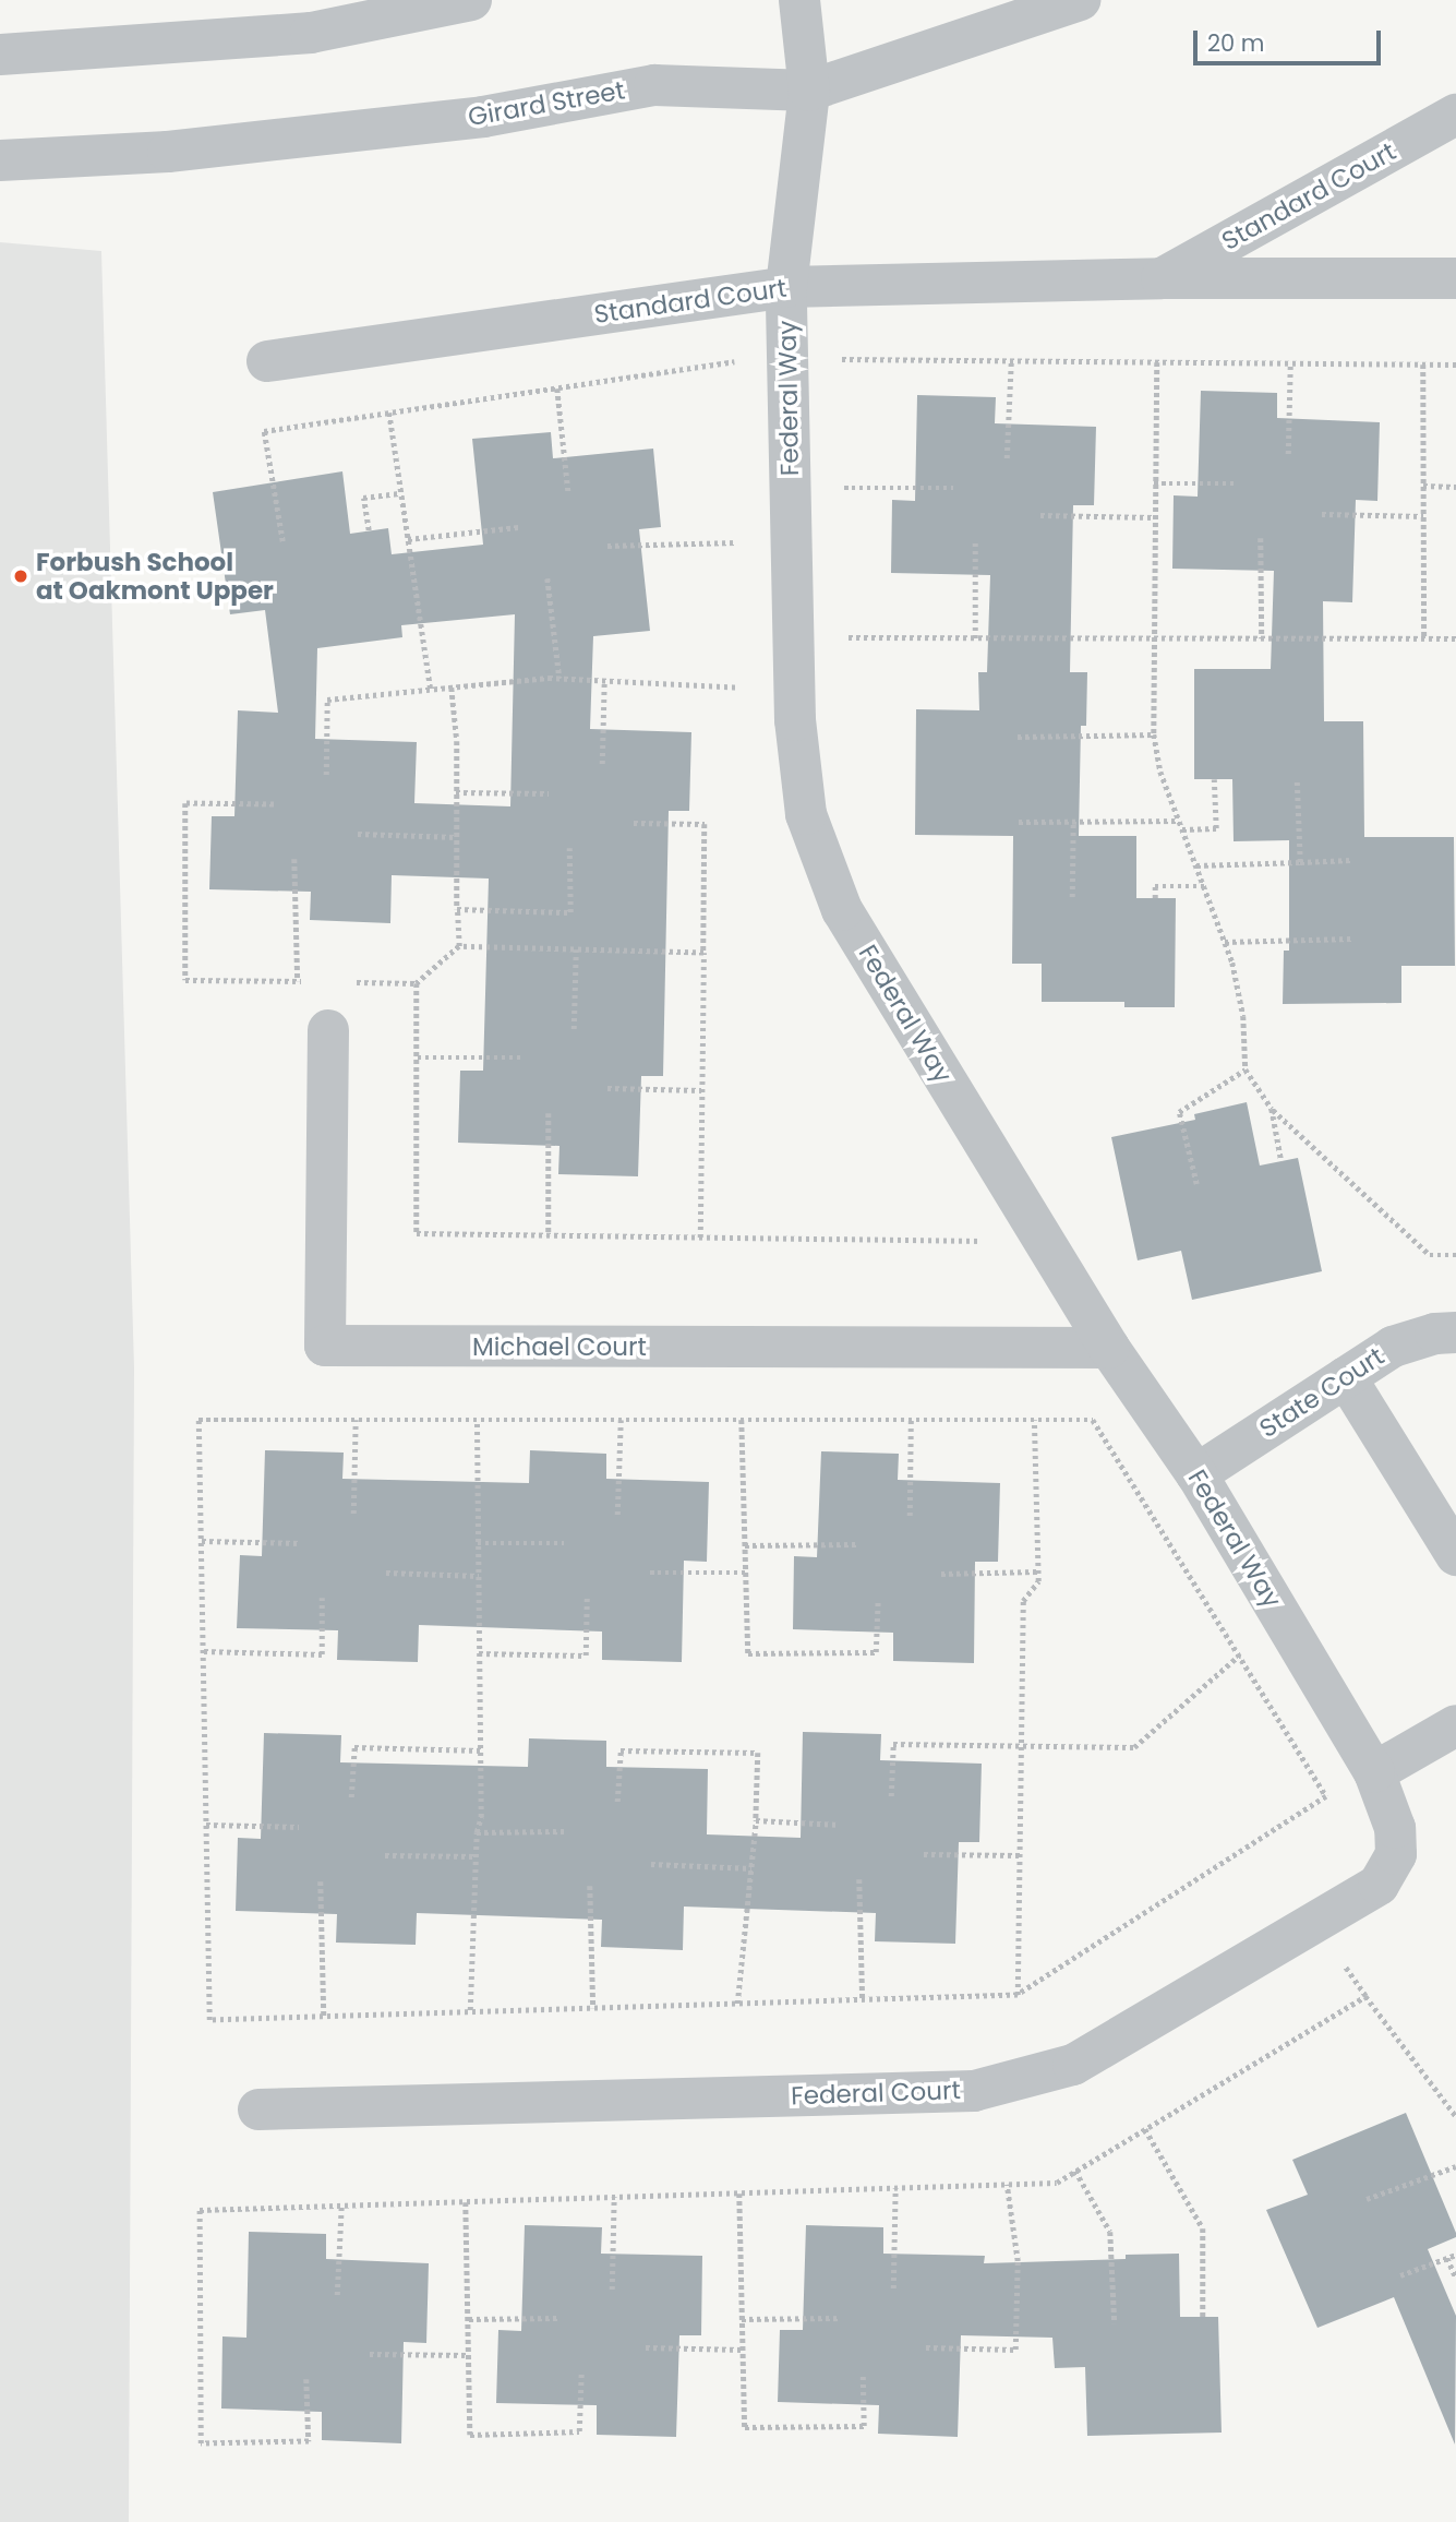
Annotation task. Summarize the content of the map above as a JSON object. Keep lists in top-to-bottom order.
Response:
{
  "streets": {
    "street": [
      "Girard Street",
      "Standard Court",
      "Federal Way",
      "Michael Court",
      "State Court",
      "Federal Court"
    ]
  },
  "crossings": [
    ["Girard Street", "Federal Way"],
    ["Standard Court", "Federal Way"],
    ["Federal Way", "Michael Court"],
    ["Federal Way", "State Court"],
    ["Federal Way", "Federal Court"]
  ],
  "places": ["Forbush School at Oakmont Upper"],
  "scale_bar": "20 m"
}
